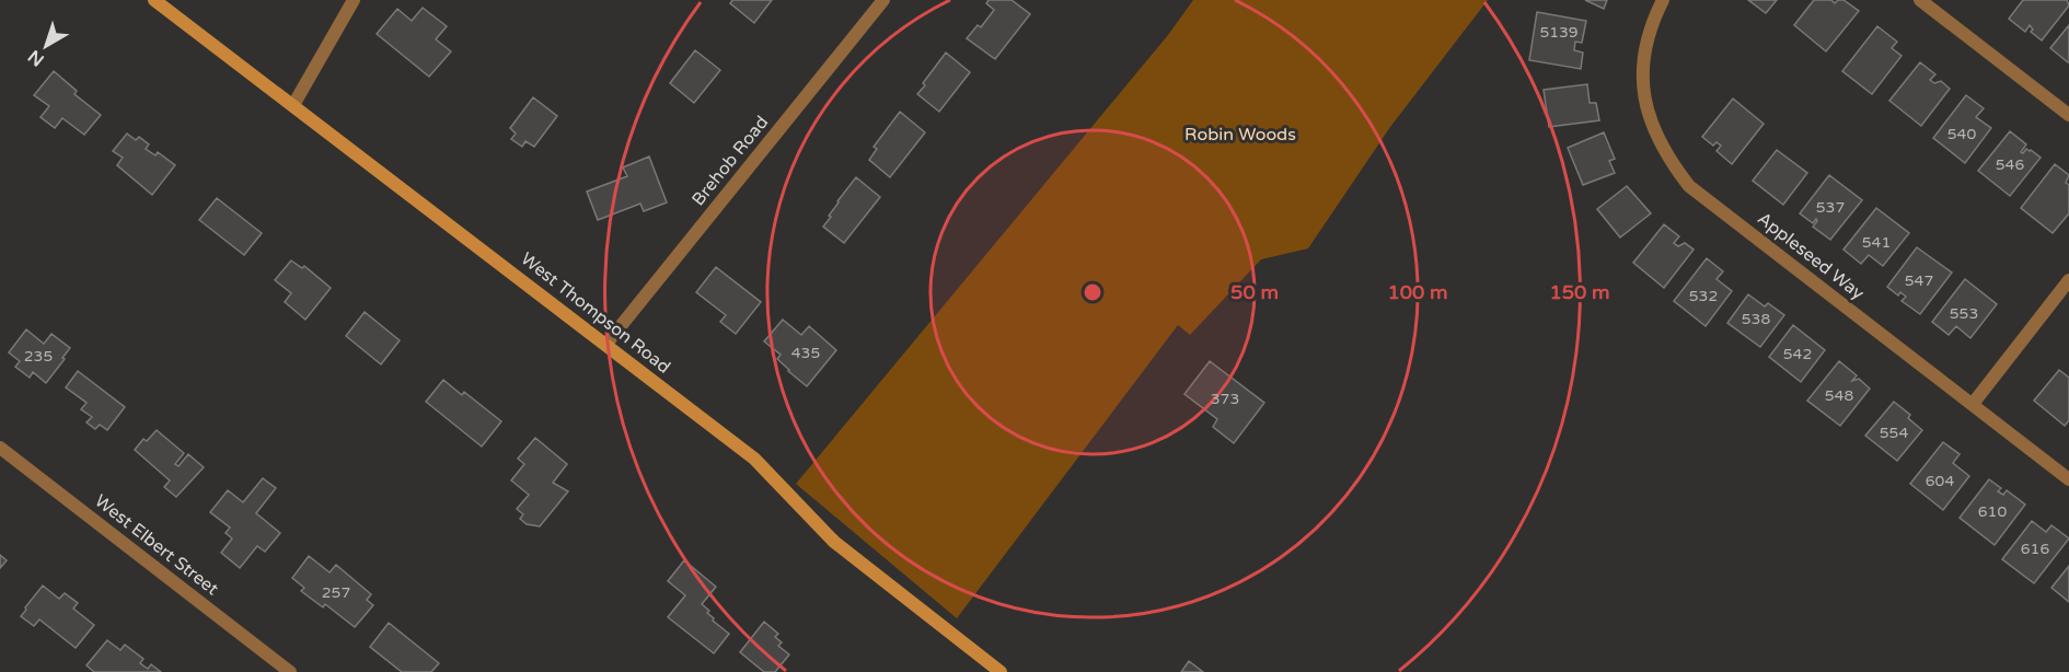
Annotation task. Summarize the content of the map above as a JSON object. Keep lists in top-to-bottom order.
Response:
{
  "streets": {
    "main road": ["West Thompson Road"],
    "street": ["Brehob Road", "Appleseed Way", "West Elbert Street"]
  },
  "crossings": [
    ["Brehob Road", "West Thompson Road"]
  ],
  "parks": ["Robin Woods"],
  "house_numbers": [
    "5139",
    "540",
    "546",
    "537",
    "541",
    "547",
    "532",
    "553",
    "538",
    "435",
    "542",
    "235",
    "548",
    "373",
    "554",
    "604",
    "610",
    "616",
    "257"
  ],
  "north": "bottom left",
  "rings": ["50 m", "100 m", "150 m"]
}
